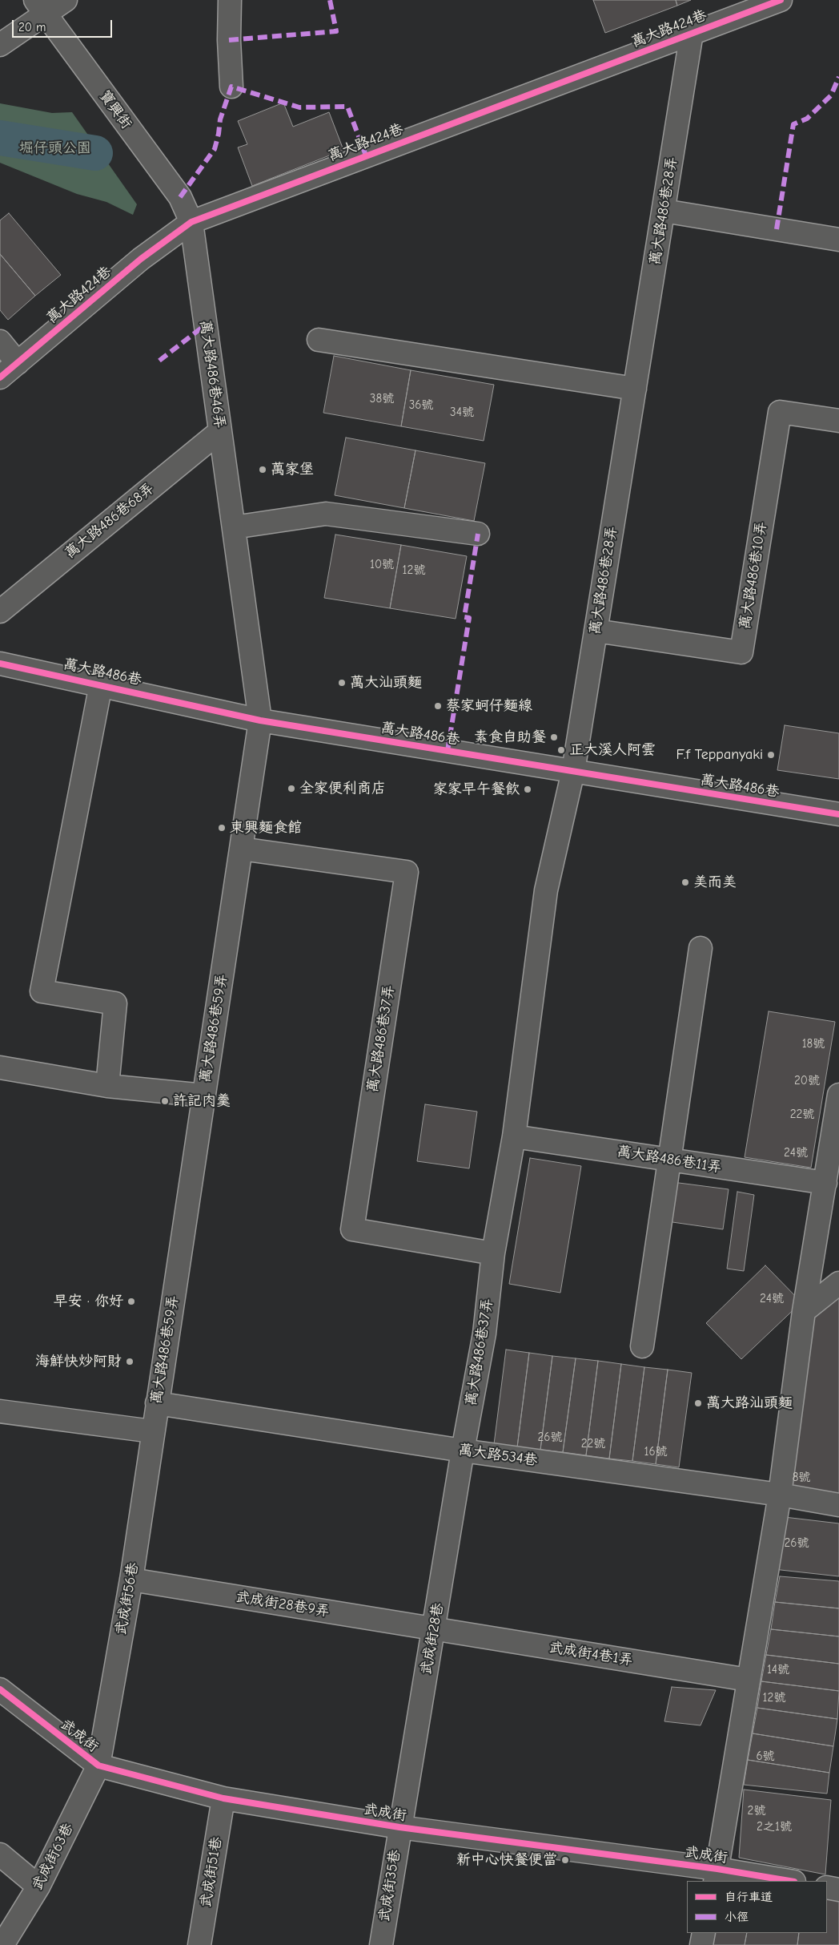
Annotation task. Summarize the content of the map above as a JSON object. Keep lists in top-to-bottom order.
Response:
{
  "streets": {
    "street": [
      "萬大路424巷",
      "寶興街",
      "萬大路486巷28弄",
      "萬大路486巷46弄",
      "萬大路486巷68弄",
      "萬大路486巷10弄",
      "萬大路486巷",
      "萬大路486巷59弄",
      "萬大路486巷37弄",
      "萬大路486巷11弄",
      "萬大路534巷",
      "武成街56巷",
      "武成街28巷9弄",
      "武成街28巷",
      "武成街4巷1弄",
      "武成街",
      "武成街63巷",
      "武成街51巷",
      "武成街35巷"
    ]
  },
  "crossings": [
    ["萬大路424巷", "寶興街"],
    ["萬大路424巷", "萬大路486巷28弄"],
    ["萬大路424巷", "萬大路486巷46弄"],
    ["寶興街", "萬大路486巷46弄"],
    ["萬大路486巷28弄", "萬大路486巷10弄"],
    ["萬大路486巷28弄", "萬大路486巷"],
    ["萬大路486巷28弄", "萬大路486巷37弄"],
    ["萬大路486巷46弄", "萬大路486巷68弄"],
    ["萬大路486巷46弄", "萬大路486巷"],
    ["萬大路486巷46弄", "萬大路486巷59弄"],
    ["萬大路486巷", "萬大路486巷59弄"],
    ["萬大路486巷", "萬大路486巷37弄"],
    ["萬大路486巷59弄", "萬大路486巷37弄"],
    ["萬大路486巷59弄", "萬大路534巷"],
    ["萬大路486巷59弄", "武成街56巷"],
    ["萬大路486巷37弄", "萬大路486巷11弄"],
    ["萬大路486巷37弄", "萬大路534巷"],
    ["萬大路486巷37弄", "武成街28巷"],
    ["萬大路534巷", "武成街28巷"],
    ["武成街56巷", "武成街28巷9弄"],
    ["武成街56巷", "武成街"],
    ["武成街56巷", "武成街63巷"],
    ["武成街28巷9弄", "武成街28巷"],
    ["武成街28巷9弄", "武成街4巷1弄"],
    ["武成街28巷", "武成街4巷1弄"],
    ["武成街28巷", "武成街"],
    ["武成街28巷", "武成街35巷"],
    ["武成街", "武成街63巷"],
    ["武成街", "武成街51巷"],
    ["武成街", "武成街35巷"]
  ],
  "parks": ["堀仔頭公園"],
  "places": [
    "萬家堡",
    "萬大汕頭麵",
    "蔡家蚵仔麵線",
    "素食自助餐",
    "正大溪人阿雲",
    "F.f Teppanyaki",
    "全家便利商店",
    "家家早午餐飲",
    "東興麵食館",
    "美而美",
    "許記肉羹",
    "早安 · 你好",
    "海鮮快炒阿財",
    "萬大路汕頭麵",
    "新中心快餐便當"
  ],
  "house_numbers": [
    "38號",
    "36號",
    "34號",
    "10號",
    "12號",
    "18號",
    "20號",
    "22號",
    "24號",
    "24號",
    "26號",
    "22號",
    "16號",
    "8號",
    "26號",
    "14號",
    "12號",
    "6號",
    "2號",
    "2之1號"
  ],
  "legend": ["自行車道", "小徑"],
  "scale_bar": "20 m"
}
